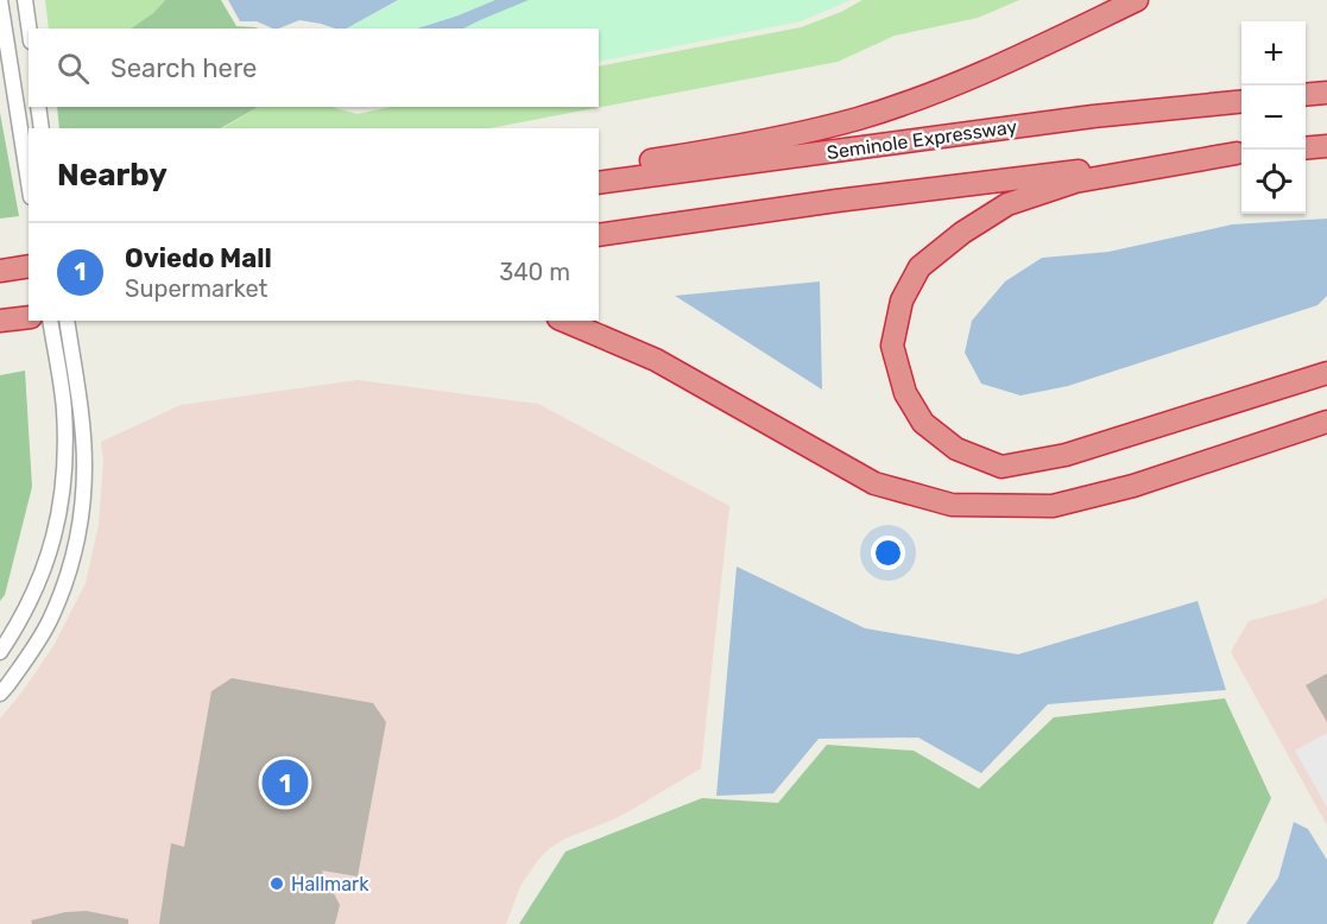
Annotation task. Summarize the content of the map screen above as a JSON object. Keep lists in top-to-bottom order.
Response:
{
  "streets": {
    "highway": ["Seminole Expressway"]
  },
  "places": ["Hallmark"],
  "page": {
    "map_buttons": ["+", "−"],
    "search": "Search here",
    "heading": "Nearby",
    "list": [
      {
        "mark": "1",
        "name": "Oviedo Mall",
        "note": "Supermarket",
        "value": "340 m"
      }
    ],
    "pins": "1"
  }
}
